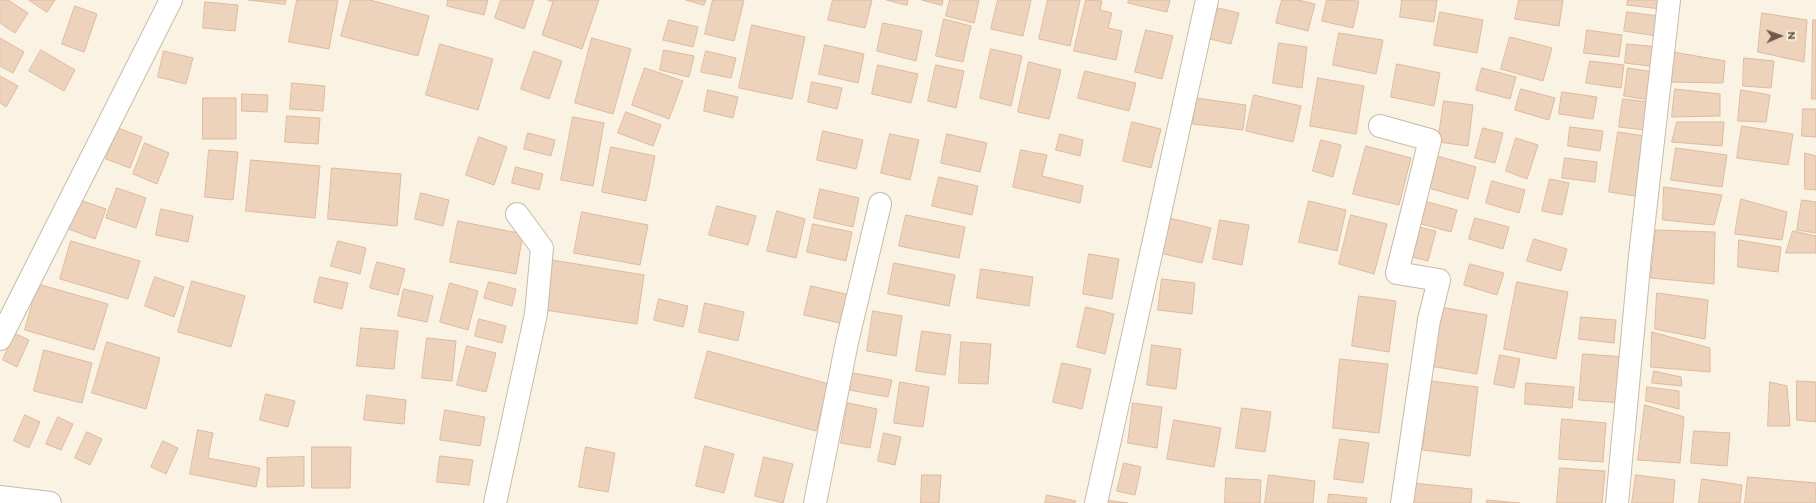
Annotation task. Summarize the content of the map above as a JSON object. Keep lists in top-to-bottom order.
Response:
{
  "north": "right"
}
